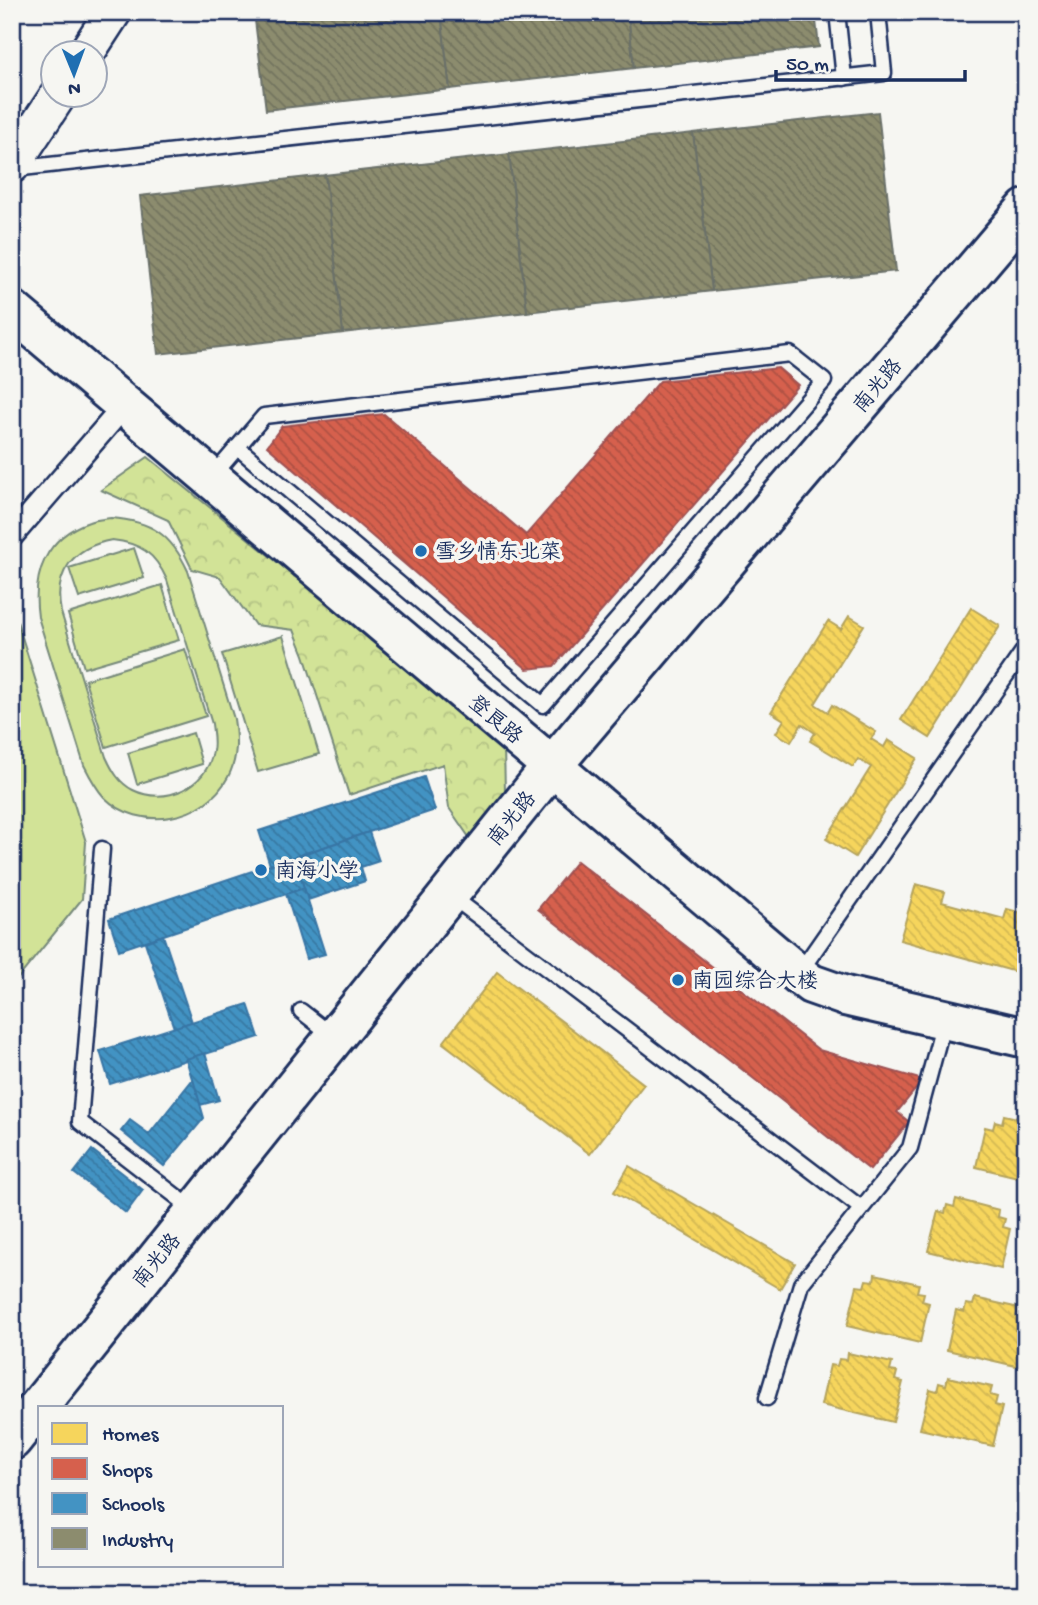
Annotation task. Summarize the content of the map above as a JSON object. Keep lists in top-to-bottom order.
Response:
{
  "streets": {
    "main road": ["南光路", "登良路"]
  },
  "crossings": [
    ["南光路", "登良路"]
  ],
  "places": ["雪乡情东北菜", "南海小学", "南园综合大楼"],
  "legend": [
    "Homes",
    "Shops",
    "Schools",
    "Industry"
  ],
  "scale_bar": "50 m",
  "north": "bottom"
}
